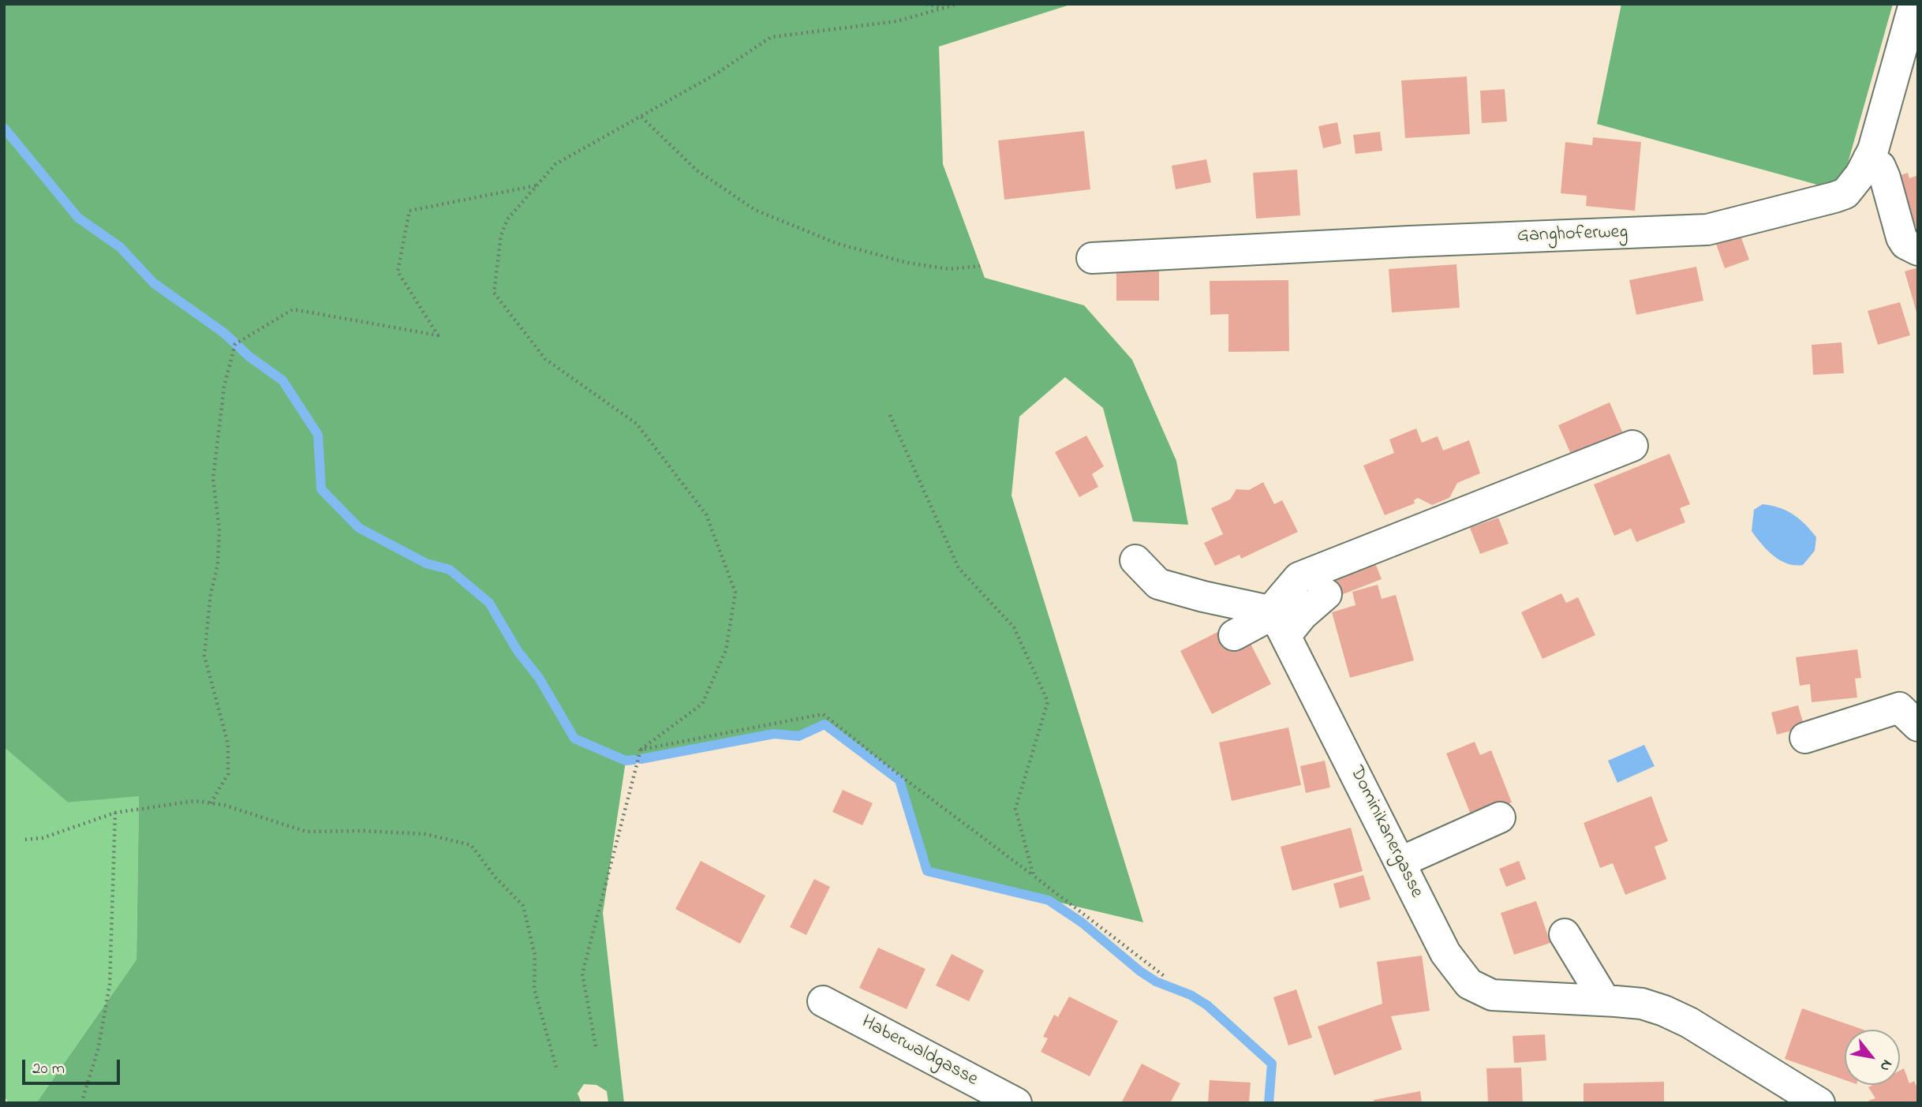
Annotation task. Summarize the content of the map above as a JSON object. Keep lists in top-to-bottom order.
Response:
{
  "streets": {
    "street": ["Ganghoferweg", "Dominikanergasse", "Haberwaldgasse"]
  },
  "scale_bar": "20 m",
  "north": "bottom right"
}
